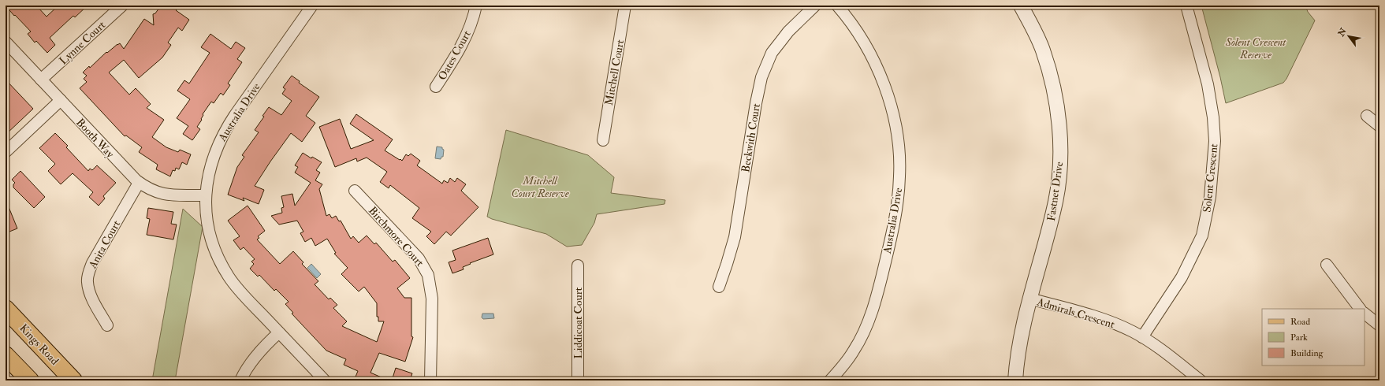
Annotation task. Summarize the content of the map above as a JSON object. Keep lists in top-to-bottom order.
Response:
{
  "streets": {
    "main road": ["Kings Road"],
    "street": [
      "Lynne Court",
      "Oates Court",
      "Mitchell Court",
      "Australia Drive",
      "Booth Way",
      "Beckwith Court",
      "Solent Crescent",
      "Fastnet Drive",
      "Birchmore Court",
      "Anita Court",
      "Admirals Crescent",
      "Liddicoat Court"
    ]
  },
  "crossings": [
    ["Lynne Court", "Booth Way"],
    ["Australia Drive", "Booth Way"],
    ["Booth Way", "Anita Court"],
    ["Solent Crescent", "Admirals Crescent"],
    ["Fastnet Drive", "Admirals Crescent"]
  ],
  "parks": ["Solent Crescent Reserve", "Mitchell Court Reserve"],
  "legend": ["Road", "Park", "Building"],
  "north": "top left"
}
